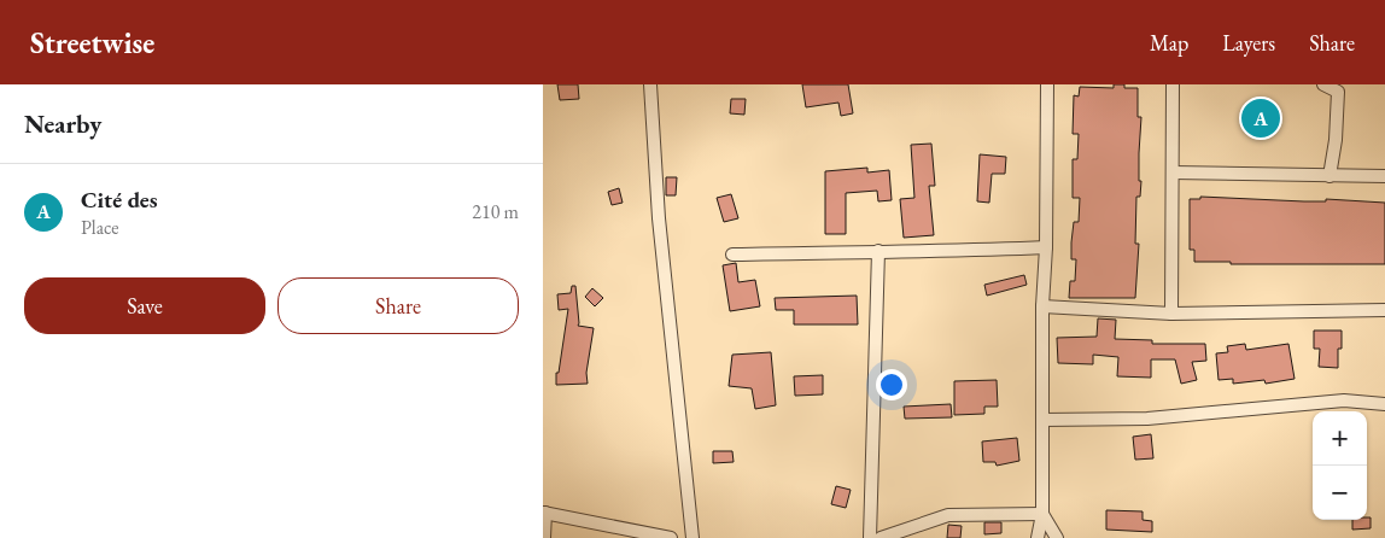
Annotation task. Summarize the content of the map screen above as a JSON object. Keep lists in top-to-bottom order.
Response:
{
  "page": {
    "header": "Streetwise",
    "nav": ["Map", "Layers", "Share"],
    "heading": "Nearby",
    "pins": "A",
    "list": [
      {
        "mark": "A",
        "name": "Cité des",
        "note": "Place",
        "value": "210 m"
      }
    ],
    "buttons": ["Save", "Share"],
    "map_buttons": ["+", "−"]
  }
}
